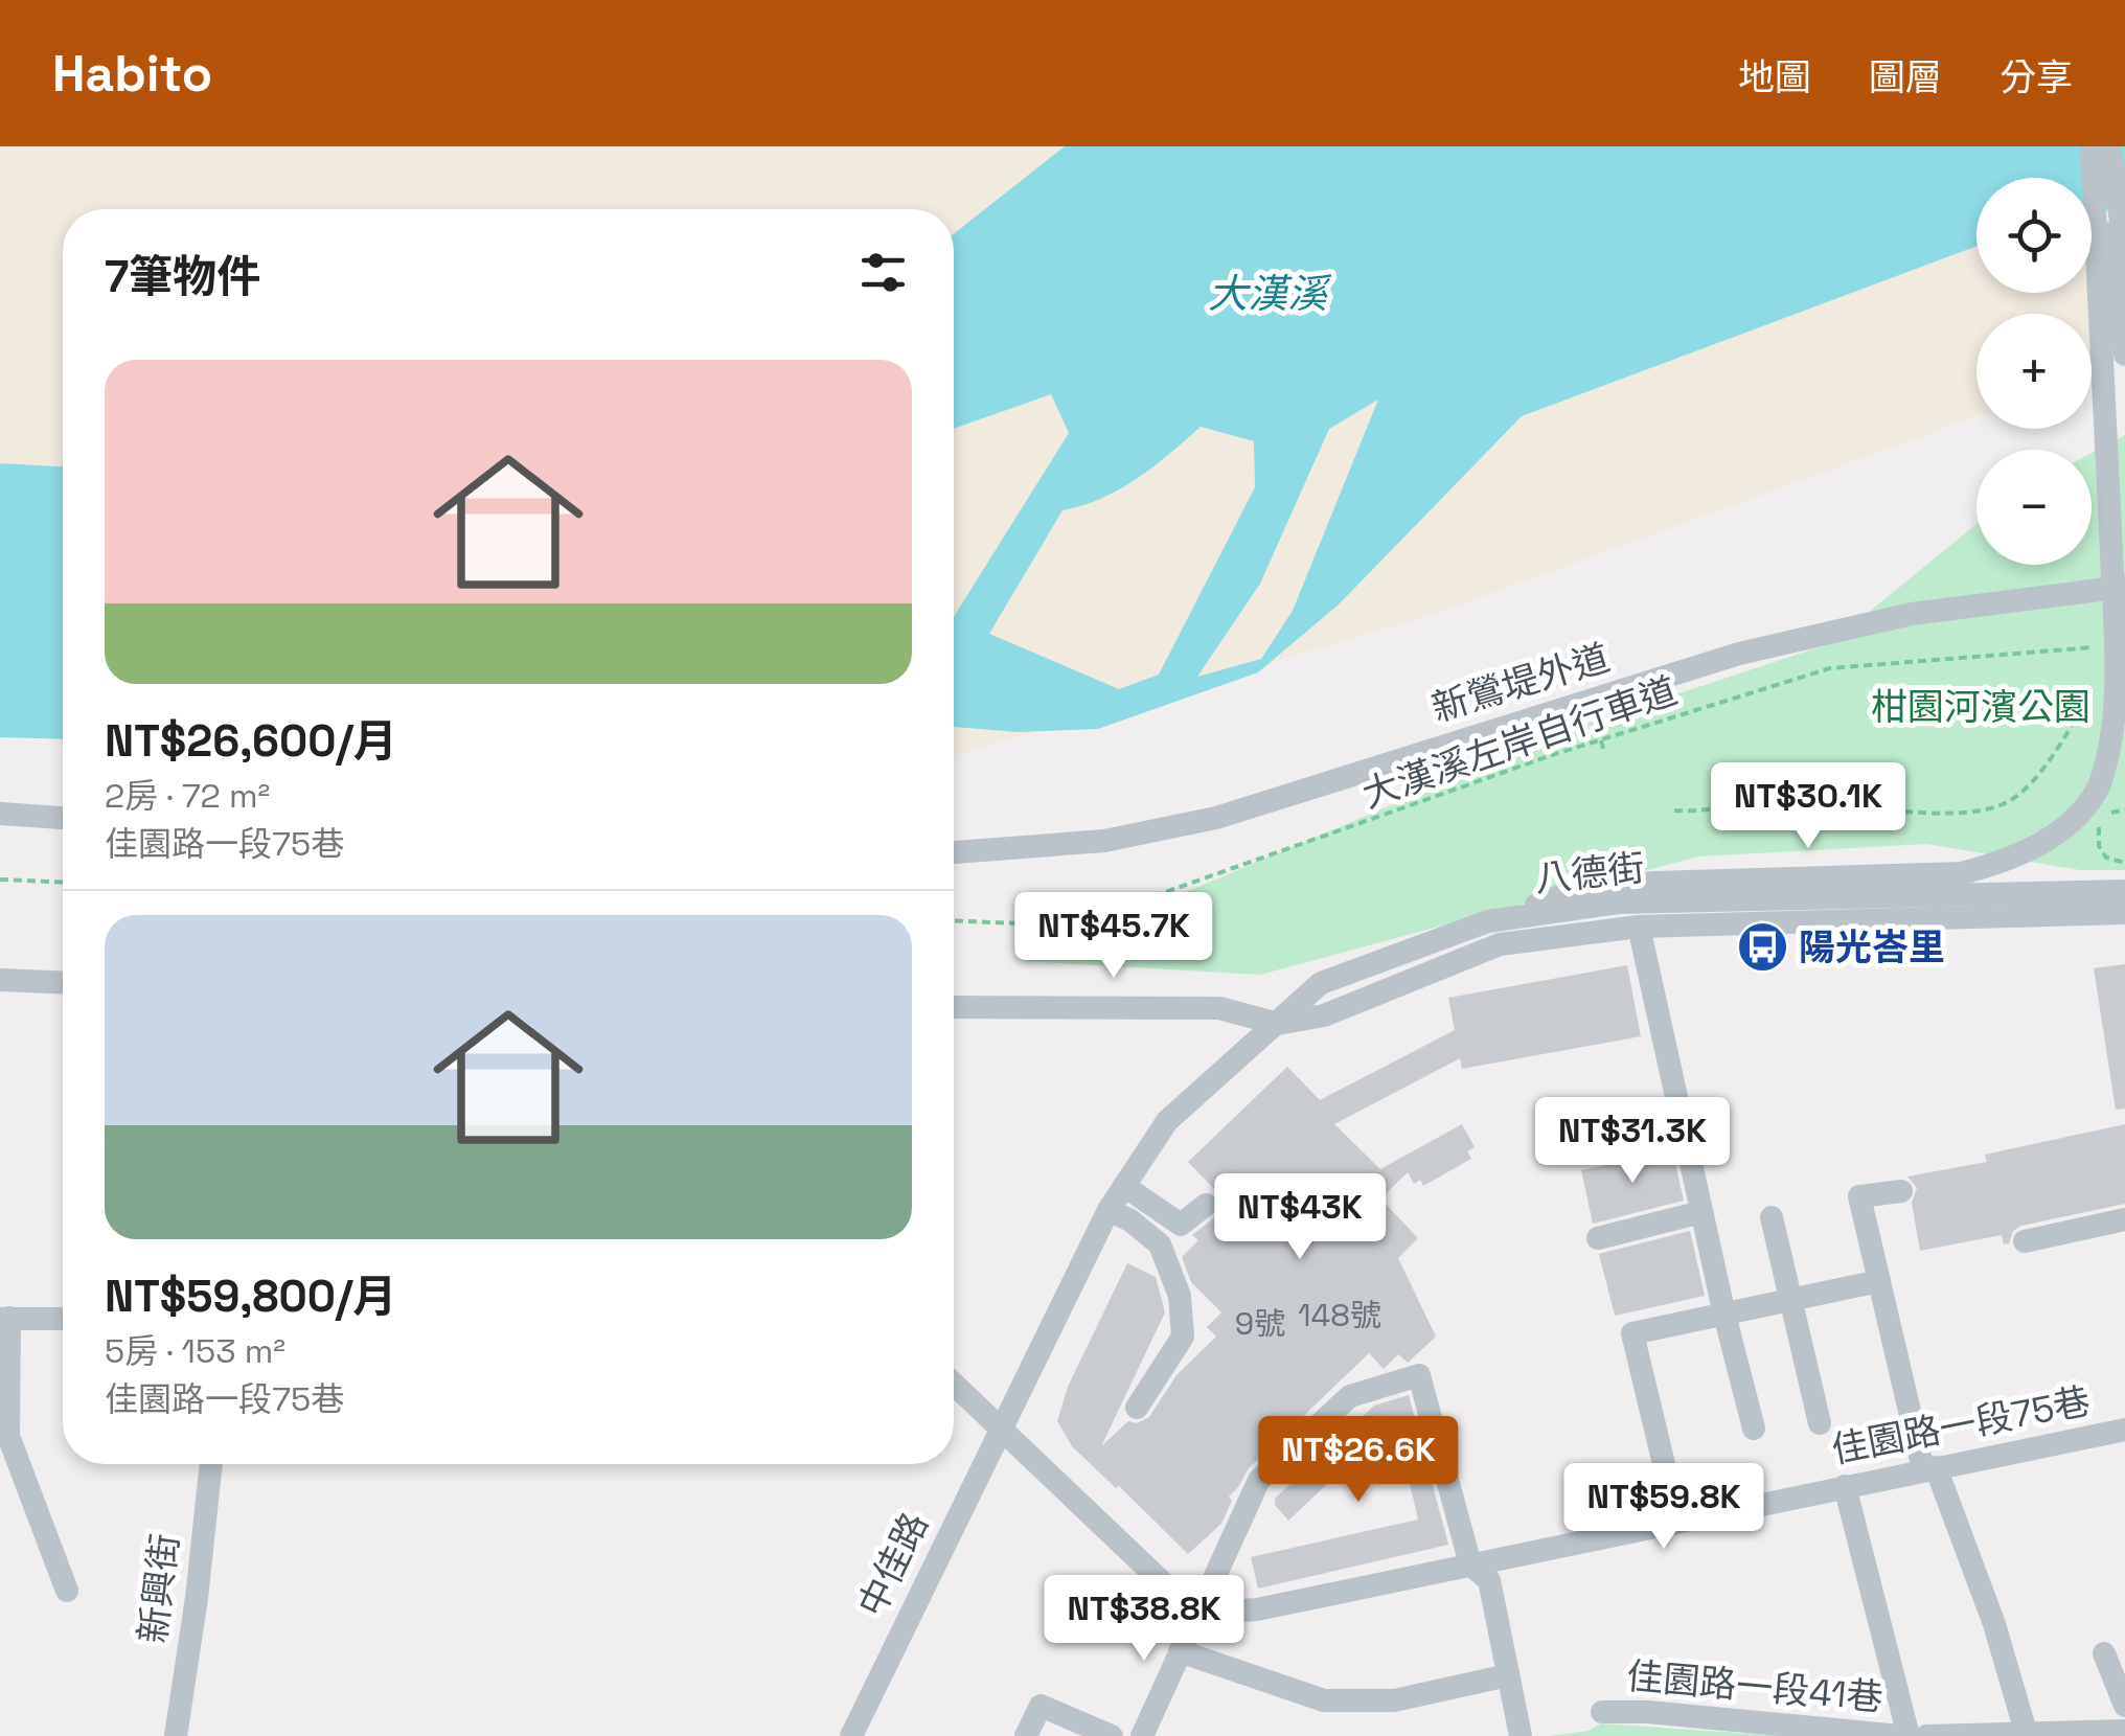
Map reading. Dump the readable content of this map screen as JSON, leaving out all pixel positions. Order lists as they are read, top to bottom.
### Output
{
  "streets": {
    "street": [
      "新鶯堤外道",
      "八德街",
      "佳園路一段75巷",
      "中佳路",
      "新興街",
      "佳園路一段41巷"
    ],
    "path": ["大漢溪左岸自行車道"]
  },
  "crossings": [
    ["八德街", "中佳路"]
  ],
  "water": ["大漢溪"],
  "parks": ["柑園河濱公園"],
  "places": {
    "bus stop": ["陽光峇里"]
  },
  "house_numbers": ["148號", "9號"],
  "page": {
    "header": "Habito",
    "nav": ["地圖", "圖層", "分享"],
    "map_buttons": ["+", "−"],
    "heading": "7筆物件",
    "list": [
      {
        "name": "NT$26,600/月",
        "note": "2房 · 72 m² · 佳園路一段75巷"
      },
      {
        "name": "NT$59,800/月",
        "note": "5房 · 153 m² · 佳園路一段75巷"
      }
    ],
    "price": [
      "NT$30.1K",
      "NT$45.7K",
      "NT$31.3K",
      "NT$43K",
      "NT$26.6K",
      "NT$59.8K",
      "NT$38.8K"
    ]
  }
}
